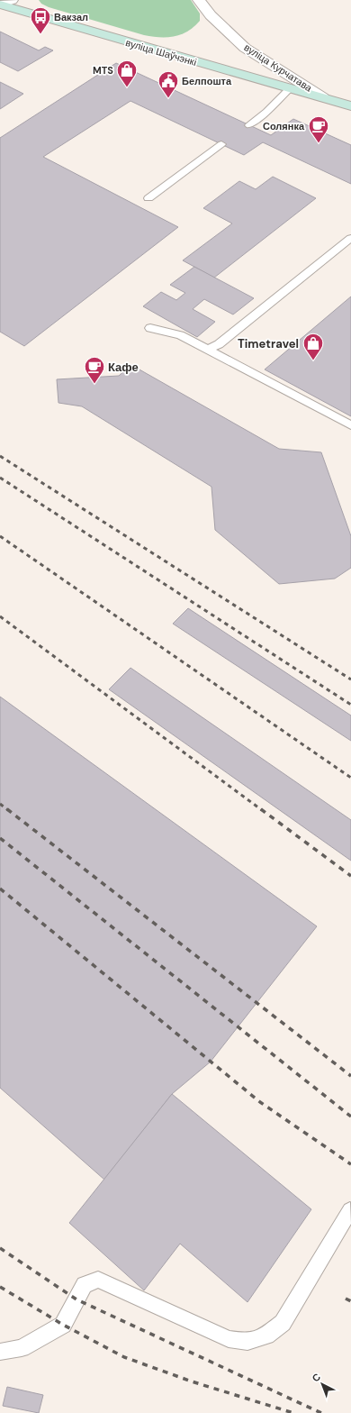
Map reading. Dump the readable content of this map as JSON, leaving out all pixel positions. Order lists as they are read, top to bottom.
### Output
{
  "streets": {
    "main road": ["вуліца Шаўчэнкі", "вуліца Курчатава"]
  },
  "crossings": [
    ["вуліца Шаўчэнкі", "вуліца Курчатава"]
  ],
  "places": {
    "bus stop": ["Вакзал"],
    "shop": ["MTS", "Timetravel"],
    "public building": ["Белпошта"],
    "cafe": ["Солянка", "Кафе"]
  },
  "north": "top left"
}
